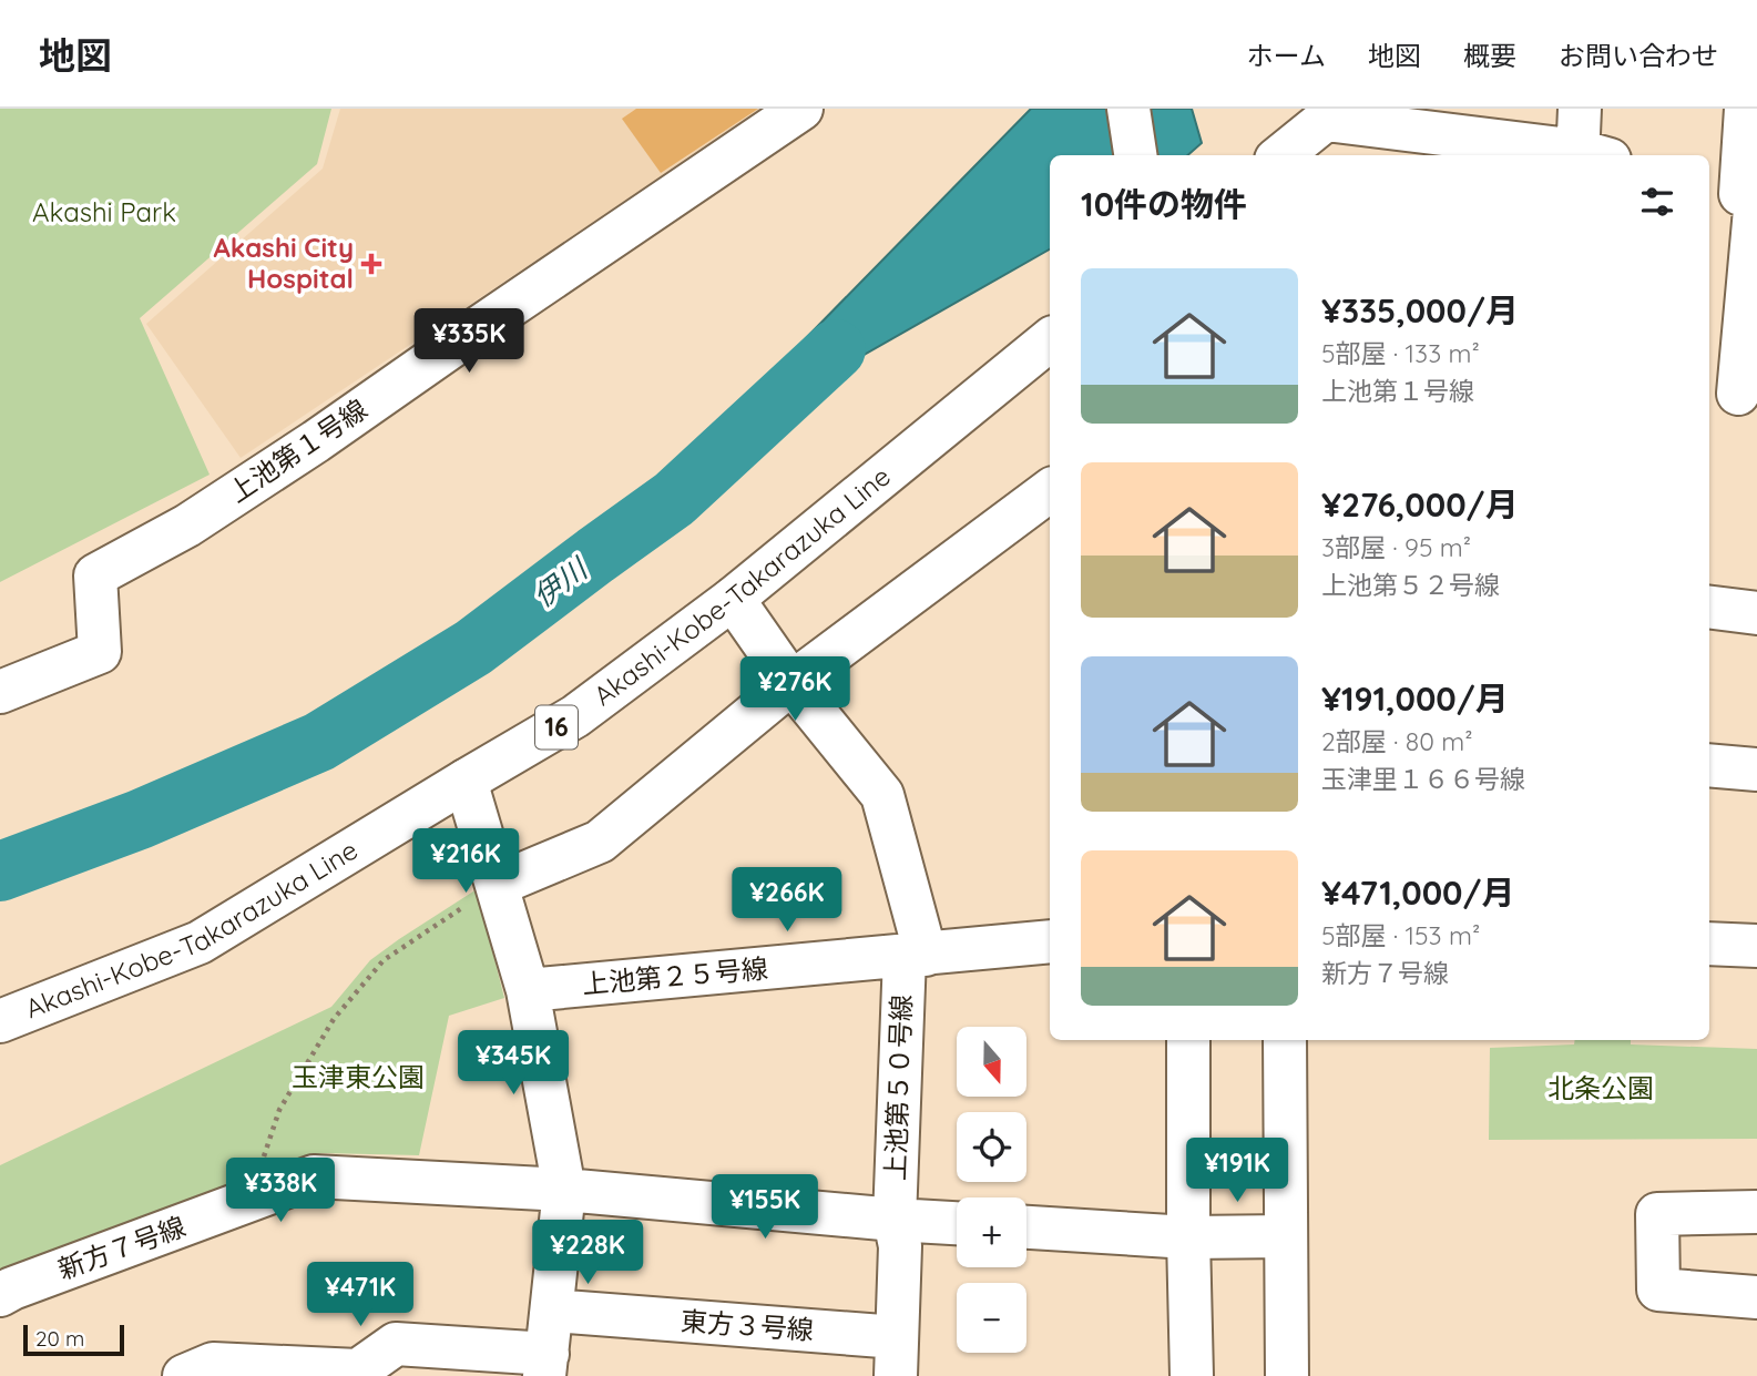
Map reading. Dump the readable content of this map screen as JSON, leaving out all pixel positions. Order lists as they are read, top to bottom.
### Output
{
  "streets": {
    "street": [
      "上池第１号線",
      "Akashi-Kobe-Takarazuka Line",
      "16",
      "上池第２５号線",
      "上池第５０号線",
      "新方７号線",
      "東方３号線"
    ]
  },
  "crossings": [
    ["Akashi-Kobe-Takarazuka Line", "上池第５０号線"],
    ["上池第２５号線", "上池第５０号線"],
    ["上池第５０号線", "新方７号線"],
    ["上池第５０号線", "東方３号線"]
  ],
  "water": ["伊川"],
  "parks": ["Akashi Park", "玉津東公園", "北条公園"],
  "places": {
    "health": ["Akashi City Hospital"]
  },
  "scale_bar": "20 m",
  "north": "bottom",
  "page": {
    "header": "地図",
    "nav": [
      "ホーム",
      "地図",
      "概要",
      "お問い合わせ"
    ],
    "heading": "10件の物件",
    "list": [
      {
        "name": "¥335,000/月",
        "note": "5部屋 · 133 m² · 上池第１号線"
      },
      {
        "name": "¥276,000/月",
        "note": "3部屋 · 95 m² · 上池第５２号線"
      },
      {
        "name": "¥191,000/月",
        "note": "2部屋 · 80 m² · 玉津里１６６号線"
      },
      {
        "name": "¥471,000/月",
        "note": "5部屋 · 153 m² · 新方７号線"
      }
    ],
    "price": [
      "¥335K",
      "¥276K",
      "¥216K",
      "¥266K",
      "¥345K",
      "¥191K",
      "¥338K",
      "¥155K",
      "¥228K",
      "¥471K"
    ],
    "map_buttons": ["+", "−"],
    "scale": "20 m"
  }
}
